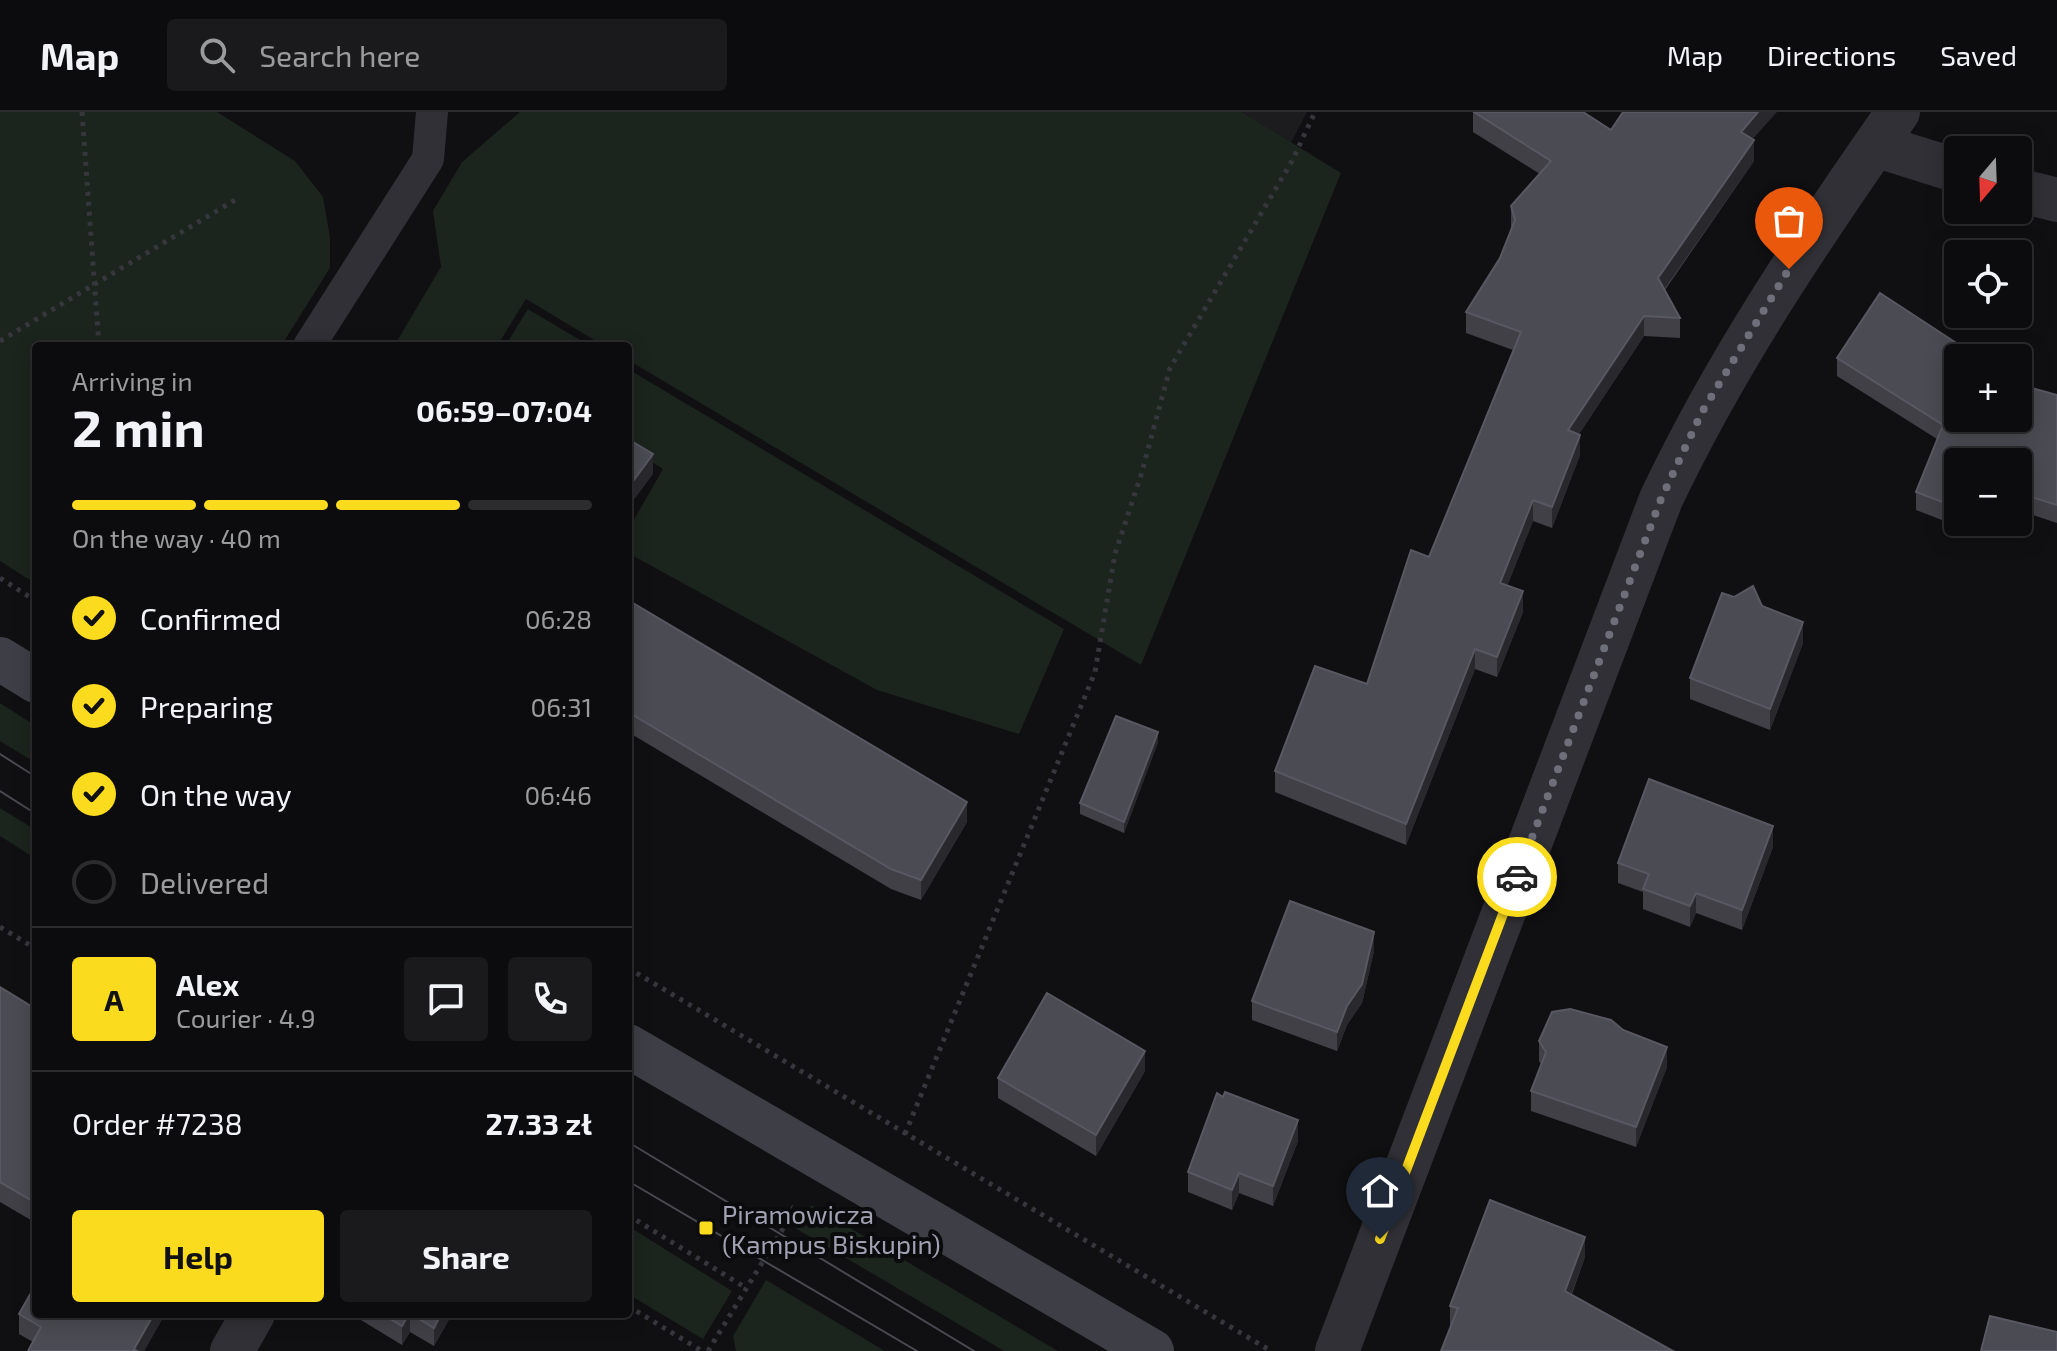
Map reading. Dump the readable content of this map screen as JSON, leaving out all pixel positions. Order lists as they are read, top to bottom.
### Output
{
  "places": {
    "transit": ["Piramowicza (Kampus Biskupin)"]
  },
  "north": "bottom",
  "page": {
    "header": "Map",
    "search": "Search here",
    "nav": ["Map", "Directions", "Saved"],
    "map_buttons": ["+", "−"],
    "heading": ["2 min", "Arriving in", "06:59–07:04"],
    "panel": [
      "Alex",
      "Courier · 4.9",
      "Order #7238",
      "27.33 zł"
    ],
    "bar": "On the way · 40 m",
    "list": [
      ["Confirmed", "06:28"],
      ["Preparing", "06:31"],
      ["On the way", "06:46"],
      "Delivered"
    ],
    "round": "A",
    "buttons": ["Help", "Share"]
  }
}
